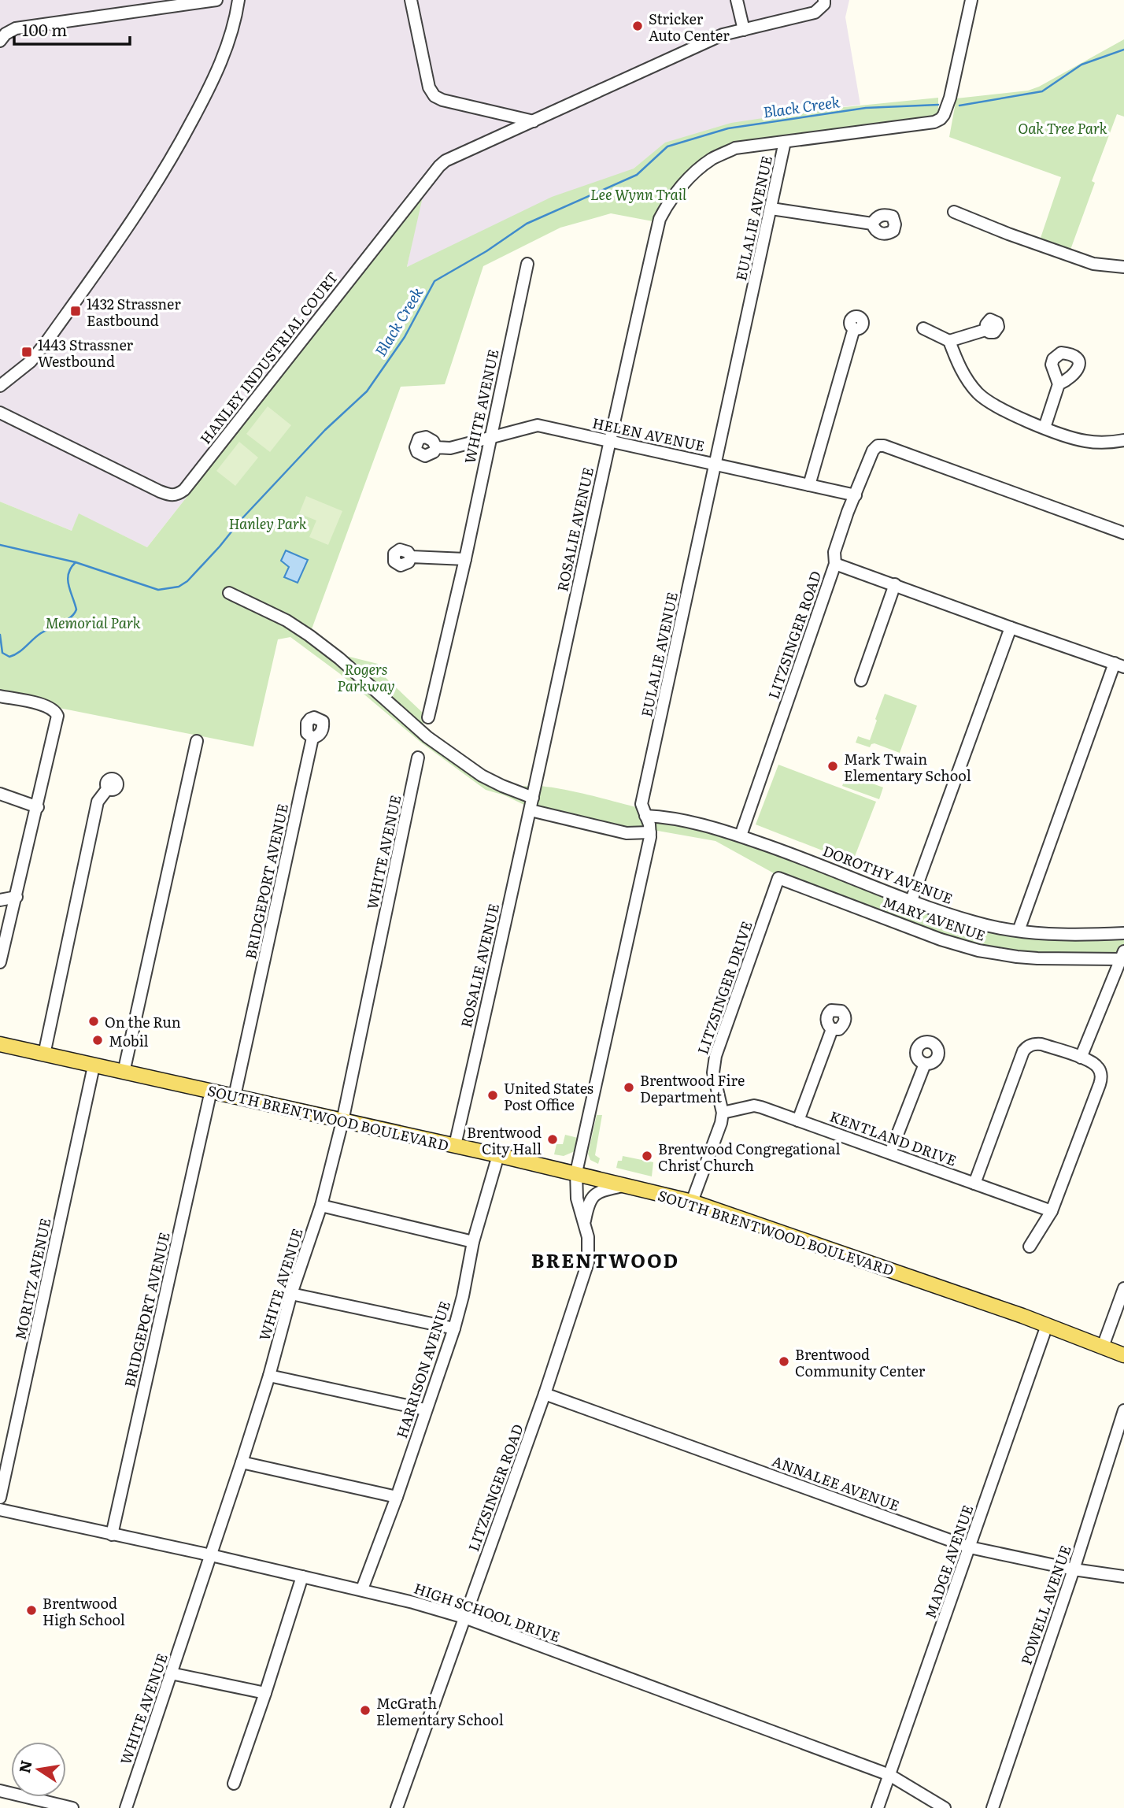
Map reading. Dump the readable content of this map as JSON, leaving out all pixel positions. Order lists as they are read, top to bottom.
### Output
{
  "streets": {
    "main road": ["SOUTH BRENTWOOD BOULEVARD"],
    "street": [
      "EULALIE AVENUE",
      "HANLEY INDUSTRIAL COURT",
      "WHITE AVENUE",
      "HELEN AVENUE",
      "ROSALIE AVENUE",
      "LITZSINGER ROAD",
      "DOROTHY AVENUE",
      "BRIDGEPORT AVENUE",
      "MARY AVENUE",
      "LITZSINGER DRIVE",
      "KENTLAND DRIVE",
      "MORITZ AVENUE",
      "HARRISON AVENUE",
      "ANNALEE AVENUE",
      "MADGE AVENUE",
      "POWELL AVENUE",
      "HIGH SCHOOL DRIVE"
    ]
  },
  "crossings": [
    ["EULALIE AVENUE", "HELEN AVENUE"],
    ["EULALIE AVENUE", "ROSALIE AVENUE"],
    ["EULALIE AVENUE", "LITZSINGER ROAD"],
    ["EULALIE AVENUE", "DOROTHY AVENUE"],
    ["EULALIE AVENUE", "SOUTH BRENTWOOD BOULEVARD"],
    ["WHITE AVENUE", "HELEN AVENUE"],
    ["WHITE AVENUE", "SOUTH BRENTWOOD BOULEVARD"],
    ["WHITE AVENUE", "HIGH SCHOOL DRIVE"],
    ["HELEN AVENUE", "ROSALIE AVENUE"],
    ["HELEN AVENUE", "LITZSINGER ROAD"],
    ["ROSALIE AVENUE", "SOUTH BRENTWOOD BOULEVARD"],
    ["LITZSINGER ROAD", "DOROTHY AVENUE"],
    ["LITZSINGER ROAD", "SOUTH BRENTWOOD BOULEVARD"],
    ["LITZSINGER ROAD", "ANNALEE AVENUE"],
    ["LITZSINGER ROAD", "HIGH SCHOOL DRIVE"],
    ["BRIDGEPORT AVENUE", "SOUTH BRENTWOOD BOULEVARD"],
    ["BRIDGEPORT AVENUE", "HIGH SCHOOL DRIVE"],
    ["MARY AVENUE", "LITZSINGER DRIVE"],
    ["LITZSINGER DRIVE", "KENTLAND DRIVE"],
    ["SOUTH BRENTWOOD BOULEVARD", "MORITZ AVENUE"],
    ["SOUTH BRENTWOOD BOULEVARD", "HARRISON AVENUE"],
    ["SOUTH BRENTWOOD BOULEVARD", "MADGE AVENUE"],
    ["HARRISON AVENUE", "HIGH SCHOOL DRIVE"],
    ["ANNALEE AVENUE", "MADGE AVENUE"],
    ["ANNALEE AVENUE", "POWELL AVENUE"],
    ["MADGE AVENUE", "HIGH SCHOOL DRIVE"]
  ],
  "districts": ["BRENTWOOD"],
  "water": ["Black Creek"],
  "parks": [
    "Oak Tree Park",
    "Lee Wynn Trail",
    "Hanley Park",
    "Memorial Park",
    "Rogers Parkway"
  ],
  "places": {
    "other": [
      "Stricker Auto Center",
      "Mark Twain Elementary School",
      "On the Run",
      "Mobil",
      "Brentwood Fire Department",
      "United States Post Office",
      "Brentwood City Hall",
      "Brentwood Congregational Christ Church",
      "Brentwood Community Center",
      "Brentwood High School",
      "McGrath Elementary School"
    ],
    "transit": ["1432 Strassner Eastbound", "1443 Strassner Westbound"]
  },
  "scale_bar": "100 m",
  "north": "left"
}
